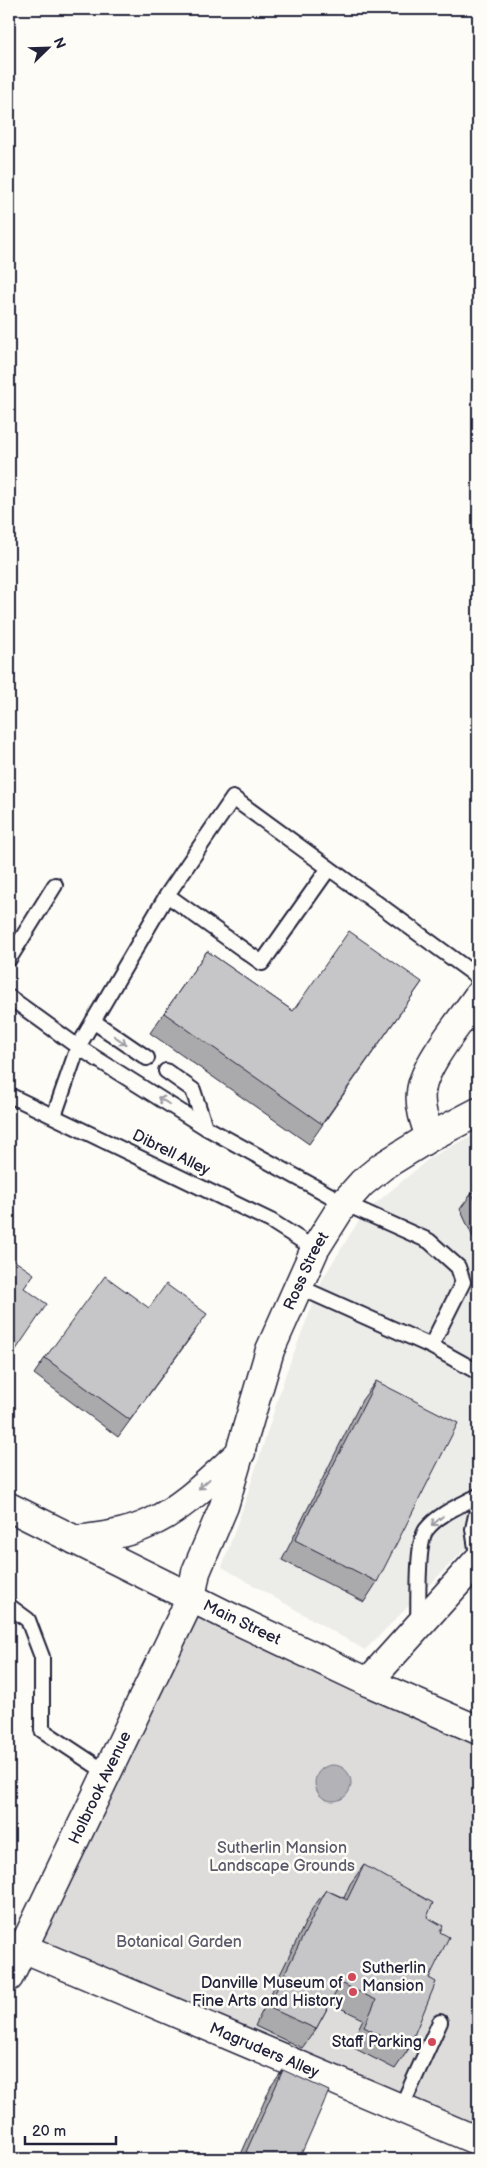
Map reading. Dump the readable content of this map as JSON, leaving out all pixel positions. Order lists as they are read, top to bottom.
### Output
{
  "streets": {
    "street": [
      "Ross Street",
      "Main Street",
      "Holbrook Avenue",
      "Magruders Alley"
    ],
    "lane": ["Dibrell Alley"]
  },
  "crossings": [
    ["Dibrell Alley", "Ross Street"],
    ["Ross Street", "Main Street"],
    ["Ross Street", "Holbrook Avenue"],
    ["Main Street", "Holbrook Avenue"],
    ["Holbrook Avenue", "Magruders Alley"]
  ],
  "parks": ["Sutherlin Mansion Landscape Grounds", "Botanical Garden"],
  "places": ["Sutherlin Mansion", "Danville Museum of Fine Arts and History", "Staff Parking"],
  "scale_bar": "20 m",
  "north": "top right"
}
